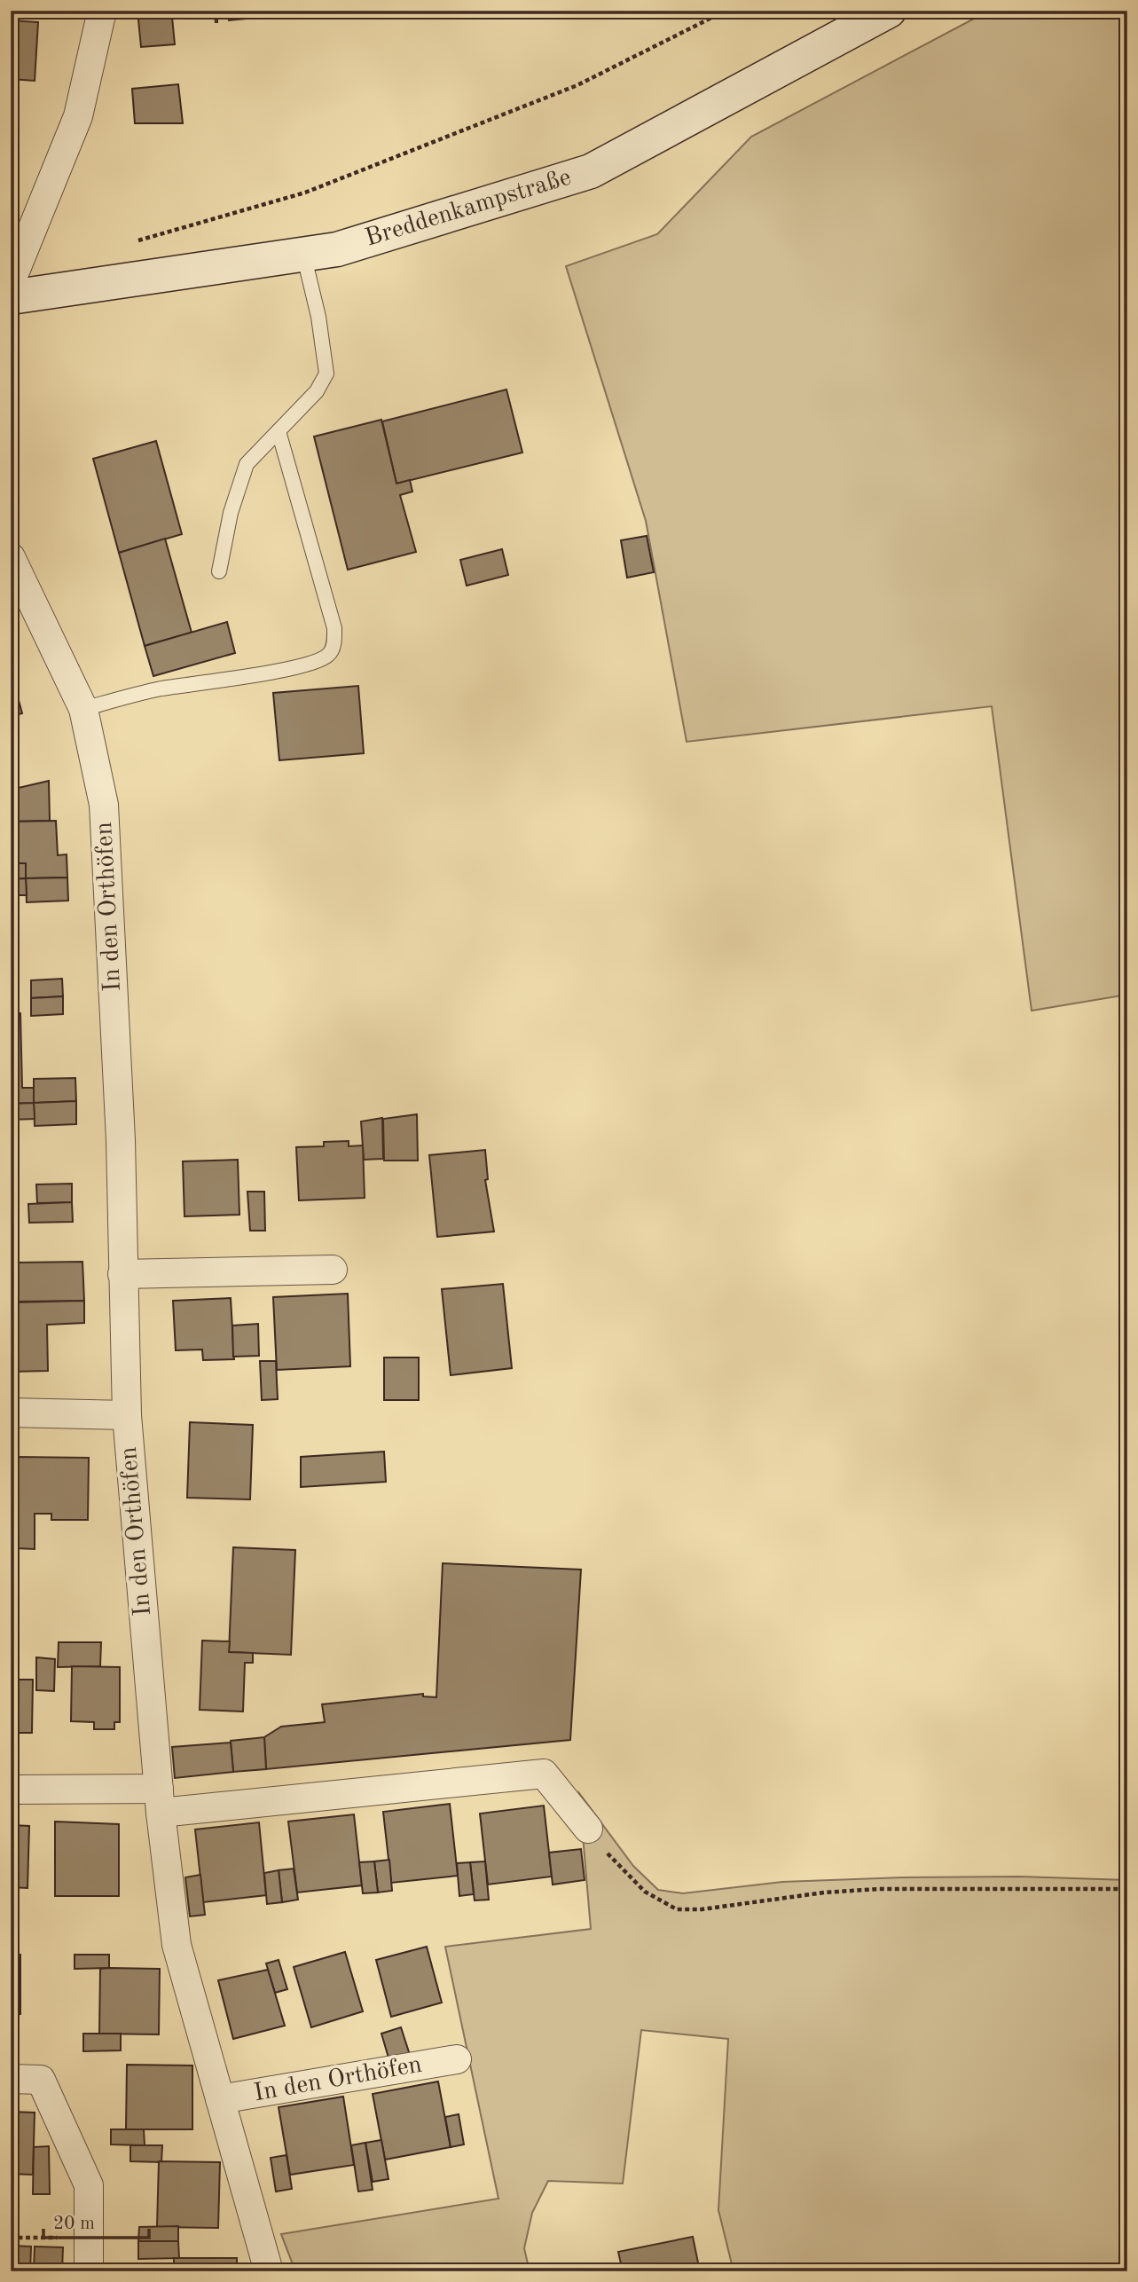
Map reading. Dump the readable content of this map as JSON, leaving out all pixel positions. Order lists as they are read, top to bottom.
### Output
{
  "streets": {
    "street": ["Breddenkampstraße", "In den Orthöfen"]
  },
  "scale_bar": "20 m"
}
